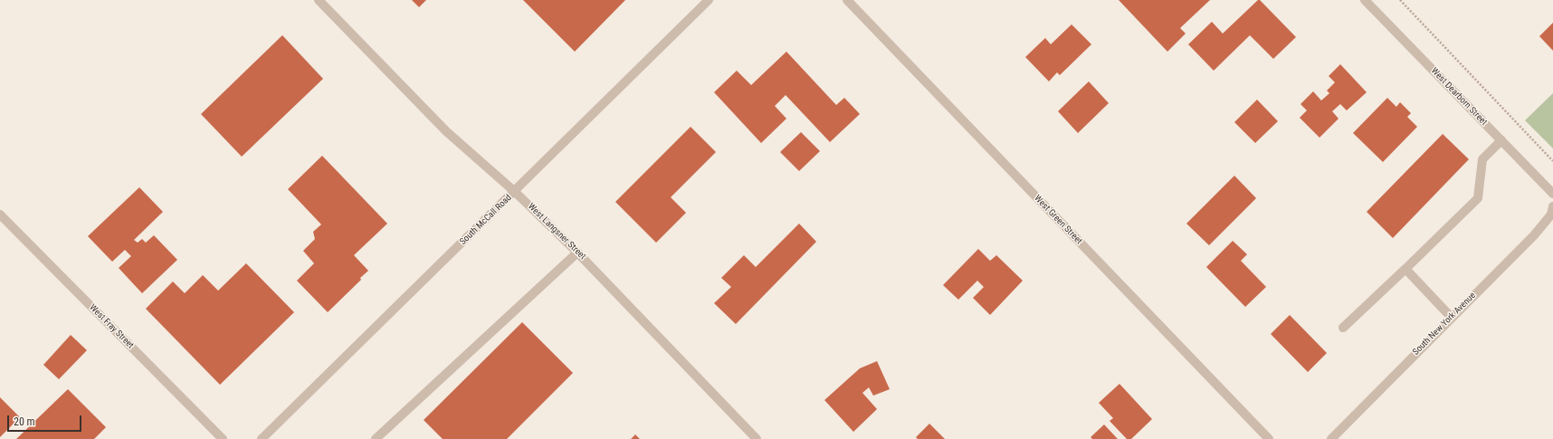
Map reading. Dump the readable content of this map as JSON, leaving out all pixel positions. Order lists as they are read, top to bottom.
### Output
{
  "streets": {
    "street": [
      "West Dearborn Street",
      "South McCall Road",
      "West Green Street",
      "West Langsner Street",
      "South New York Avenue",
      "West Fray Street"
    ]
  },
  "crossings": [
    ["South McCall Road", "West Langsner Street"]
  ],
  "scale_bar": "20 m"
}
